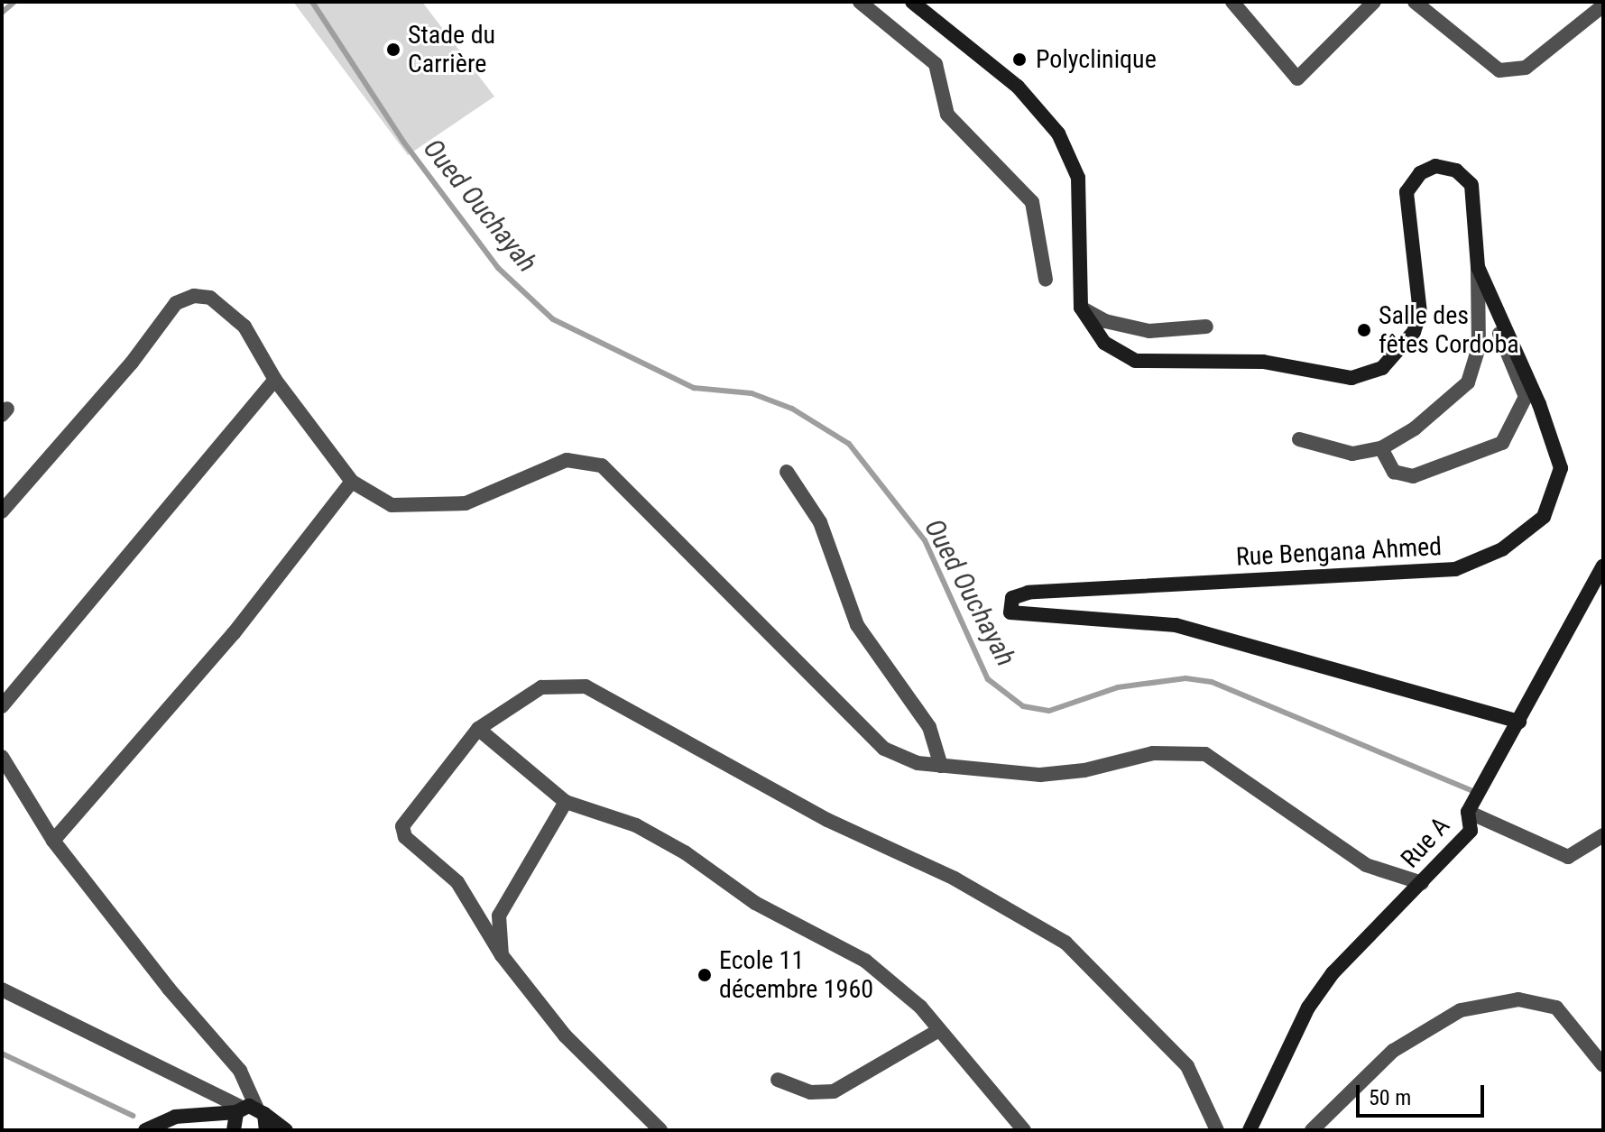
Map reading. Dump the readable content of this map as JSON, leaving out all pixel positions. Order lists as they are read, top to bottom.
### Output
{
  "streets": {
    "street": ["Rue Bengana Ahmed", "Rue A"]
  },
  "crossings": [
    ["Rue Bengana Ahmed", "Rue A"]
  ],
  "water": ["Oued Ouchayah"],
  "places": [
    "Stade du Carrière",
    "Polyclinique",
    "Salle des fêtes Cordoba",
    "Ecole 11 décembre 1960"
  ],
  "scale_bar": "50 m"
}
